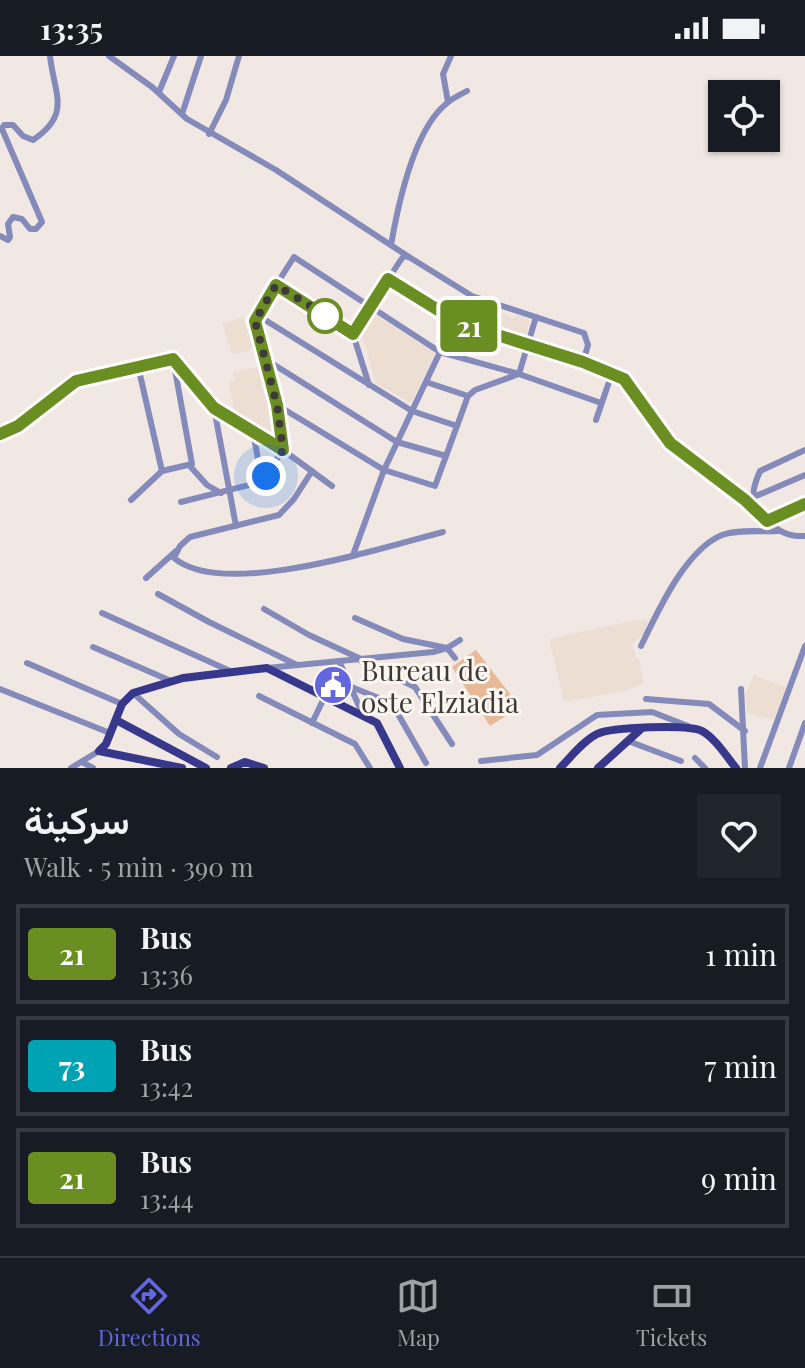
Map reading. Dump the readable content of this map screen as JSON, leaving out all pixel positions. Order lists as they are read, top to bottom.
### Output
{
  "places": {
    "public building": ["Bureau de oste Elziadia"]
  },
  "lines": ["bus line 21"],
  "page": {
    "status": "13:35",
    "on_map": "21",
    "heading": ["سركينة", "Walk · 5 min · 390 m"],
    "list": [
      {
        "mark": "21",
        "name": "Bus",
        "note": "13:36",
        "value": "1 min"
      },
      {
        "mark": "73",
        "name": "Bus",
        "note": "13:42",
        "value": "7 min"
      },
      {
        "mark": "21",
        "name": "Bus",
        "note": "13:44",
        "value": "9 min"
      }
    ],
    "tabs": ["Directions", "Map", "Tickets"]
  }
}
